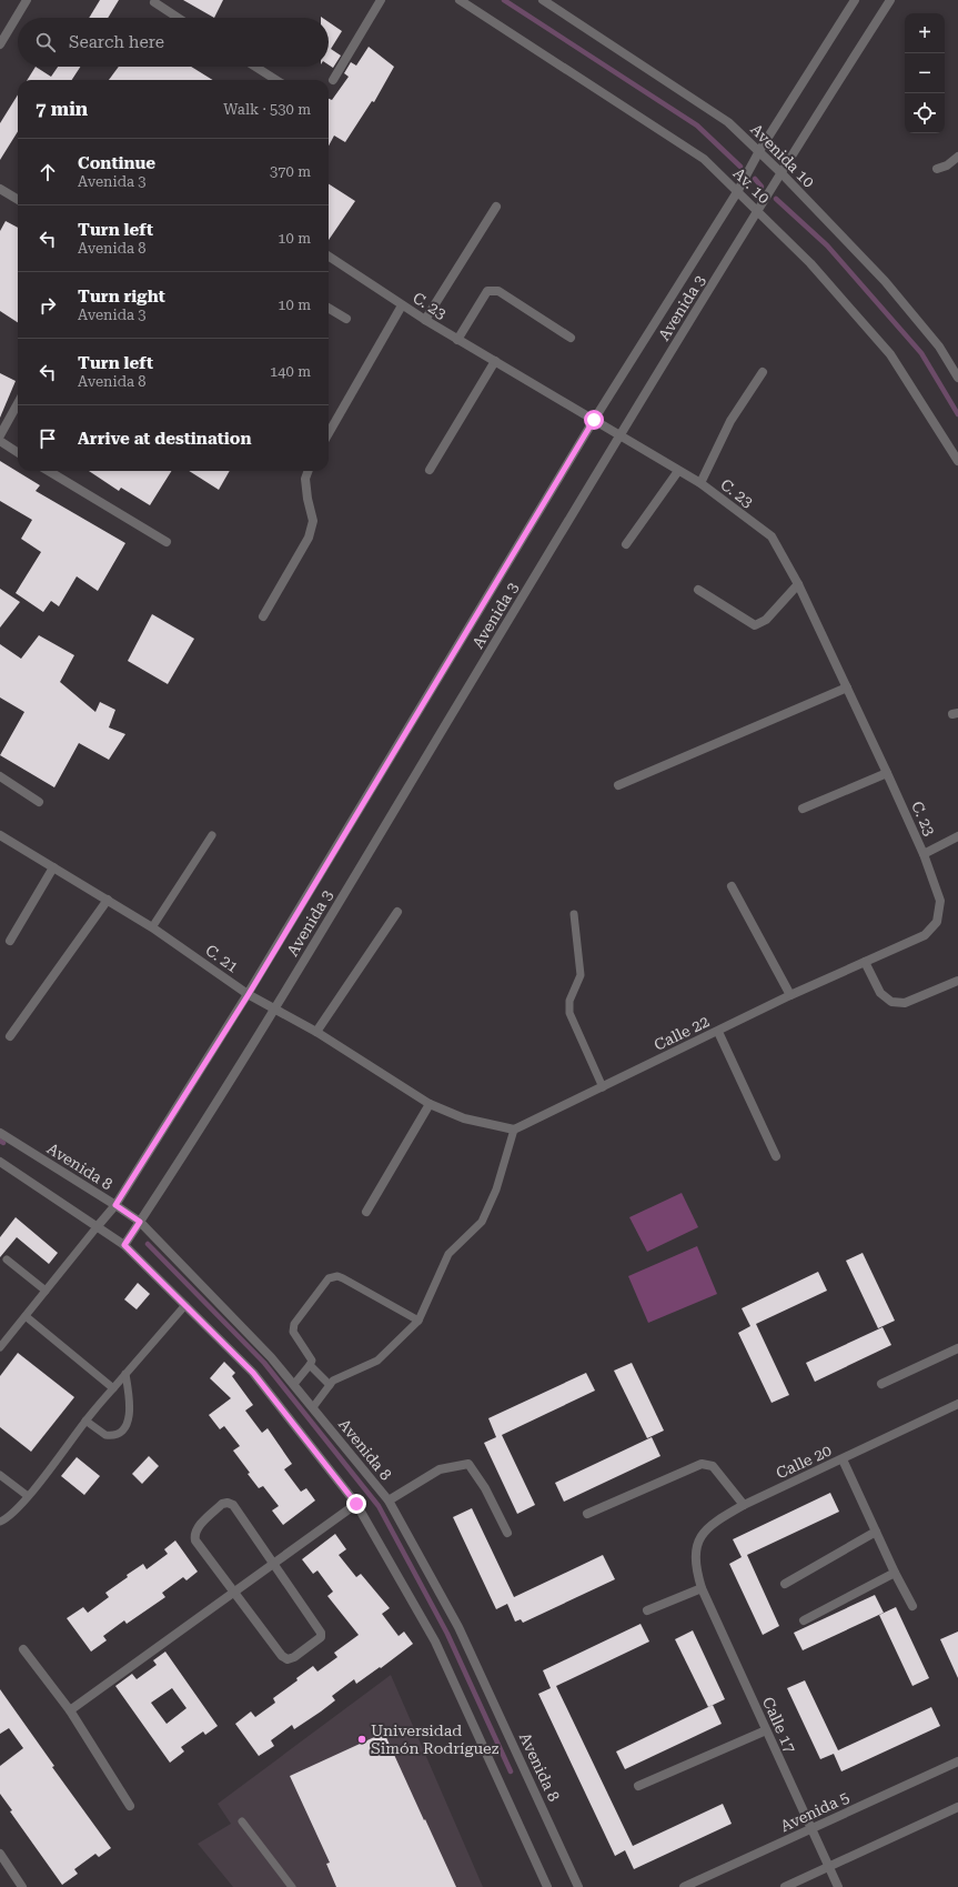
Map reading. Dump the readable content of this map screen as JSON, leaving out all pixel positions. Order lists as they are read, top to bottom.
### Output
{
  "streets": {
    "street": [
      "Avenida 10",
      "Av. 10",
      "C. 23",
      "Avenida 3",
      "C. 21",
      "Calle 22",
      "Avenida 8",
      "Calle 20",
      "Calle 17",
      "Avenida 5"
    ]
  },
  "crossings": [
    ["Avenida 10", "Avenida 3"],
    ["Av. 10", "Avenida 3"],
    ["C. 23", "Avenida 3"],
    ["C. 23", "Calle 22"],
    ["Avenida 3", "C. 21"],
    ["Avenida 3", "Avenida 8"],
    ["Calle 20", "Calle 17"],
    ["Calle 17", "Avenida 5"]
  ],
  "places": ["Universidad Simón Rodríguez"],
  "page": {
    "map_buttons": ["+", "−"],
    "search": "Search here",
    "heading": ["7 min", "Walk · 530 m"],
    "list": [
      ["Continue", "Avenida 3", "370 m"],
      ["Turn left", "Avenida 8", "10 m"],
      ["Turn right", "Avenida 3", "10 m"],
      ["Turn left", "Avenida 8", "140 m"],
      "Arrive at destination"
    ]
  }
}
